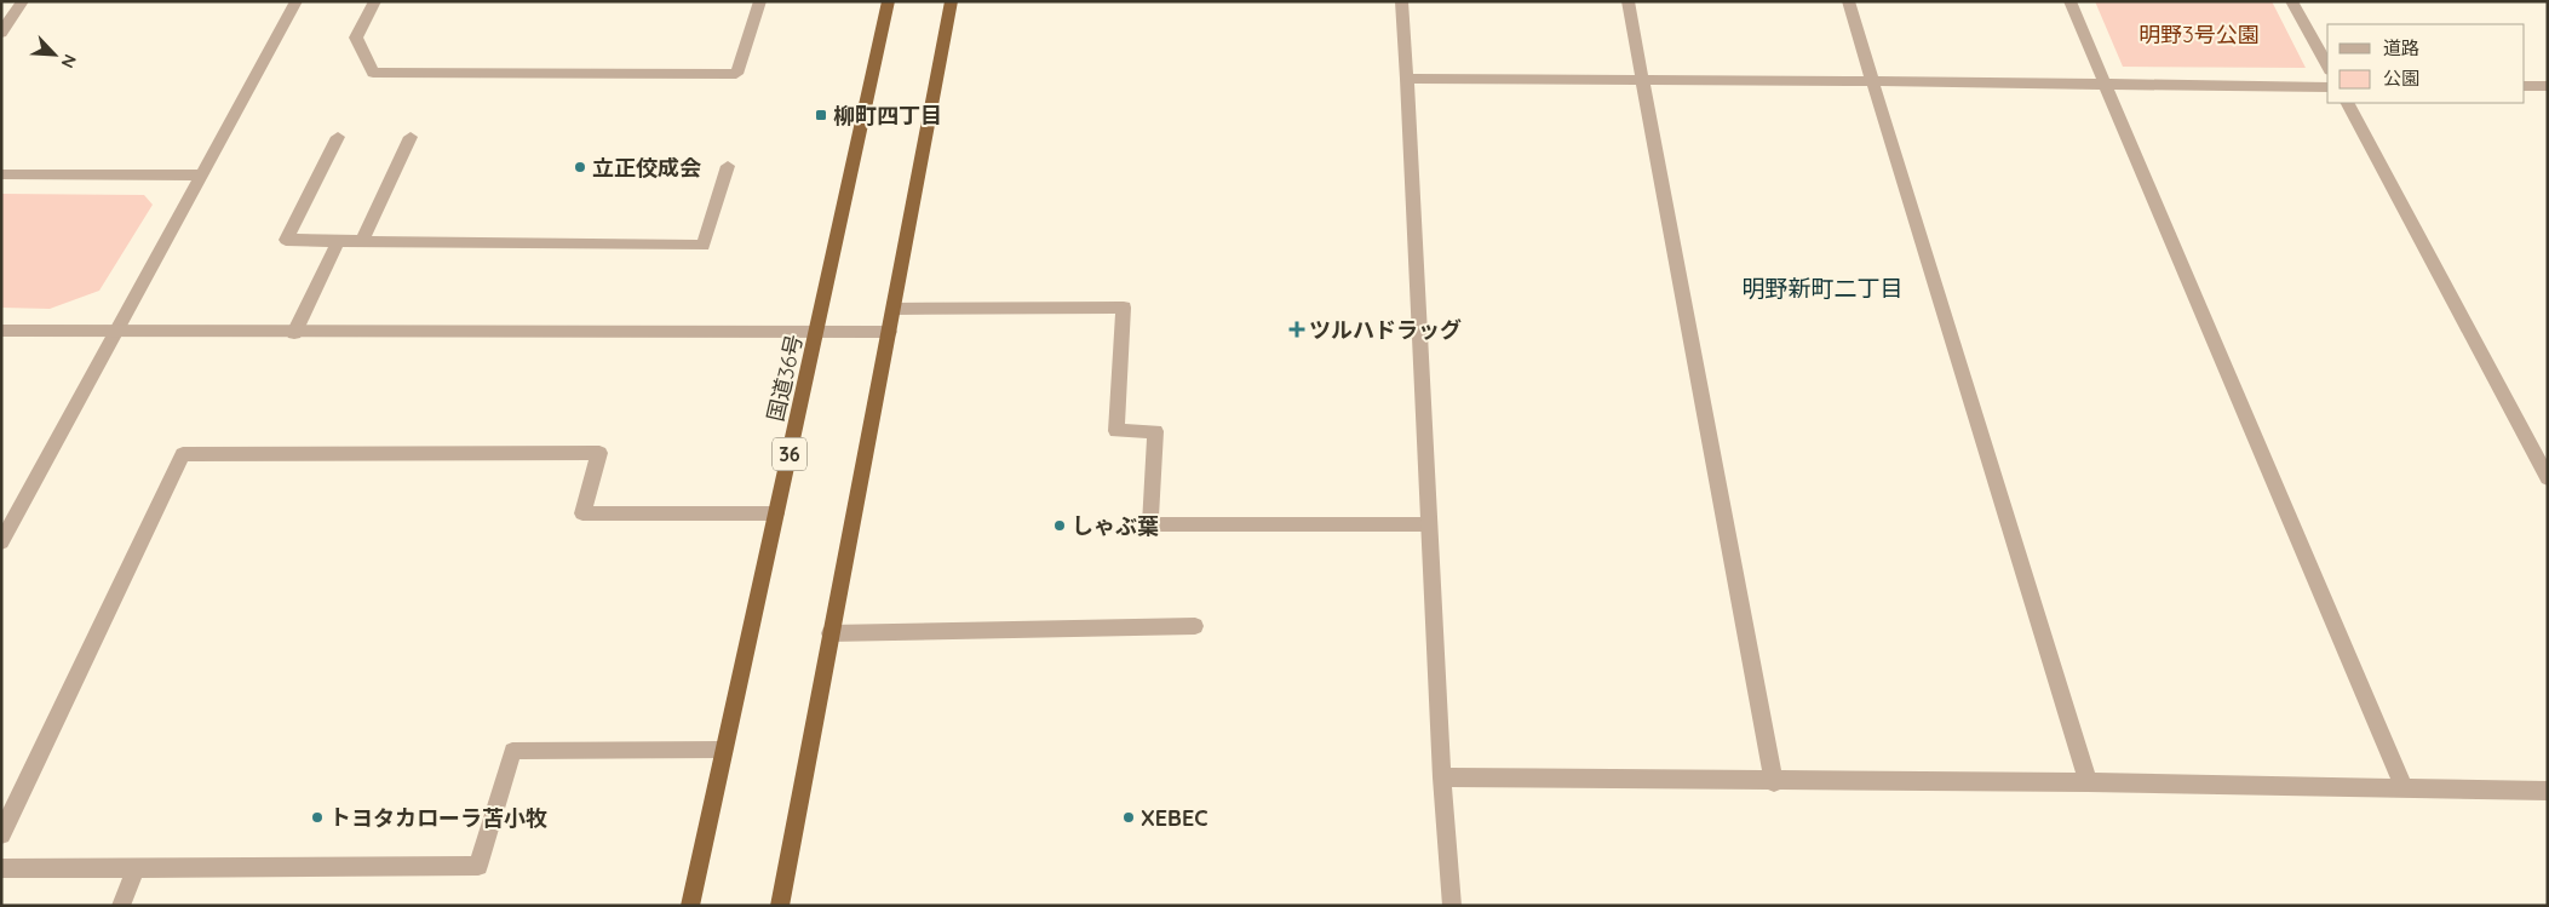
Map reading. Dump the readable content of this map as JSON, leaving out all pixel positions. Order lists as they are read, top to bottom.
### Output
{
  "streets": {
    "highway": ["国道36号", "36"]
  },
  "districts": ["明野新町二丁目"],
  "parks": ["明野3号公園"],
  "places": {
    "transit": ["柳町四丁目"],
    "other": [
      "立正佼成会",
      "しゃぶ葉",
      "トヨタカローラ苫小牧",
      "XEBEC"
    ],
    "health": ["ツルハドラッグ"]
  },
  "legend": ["道路", "公園"],
  "north": "bottom right"
}
